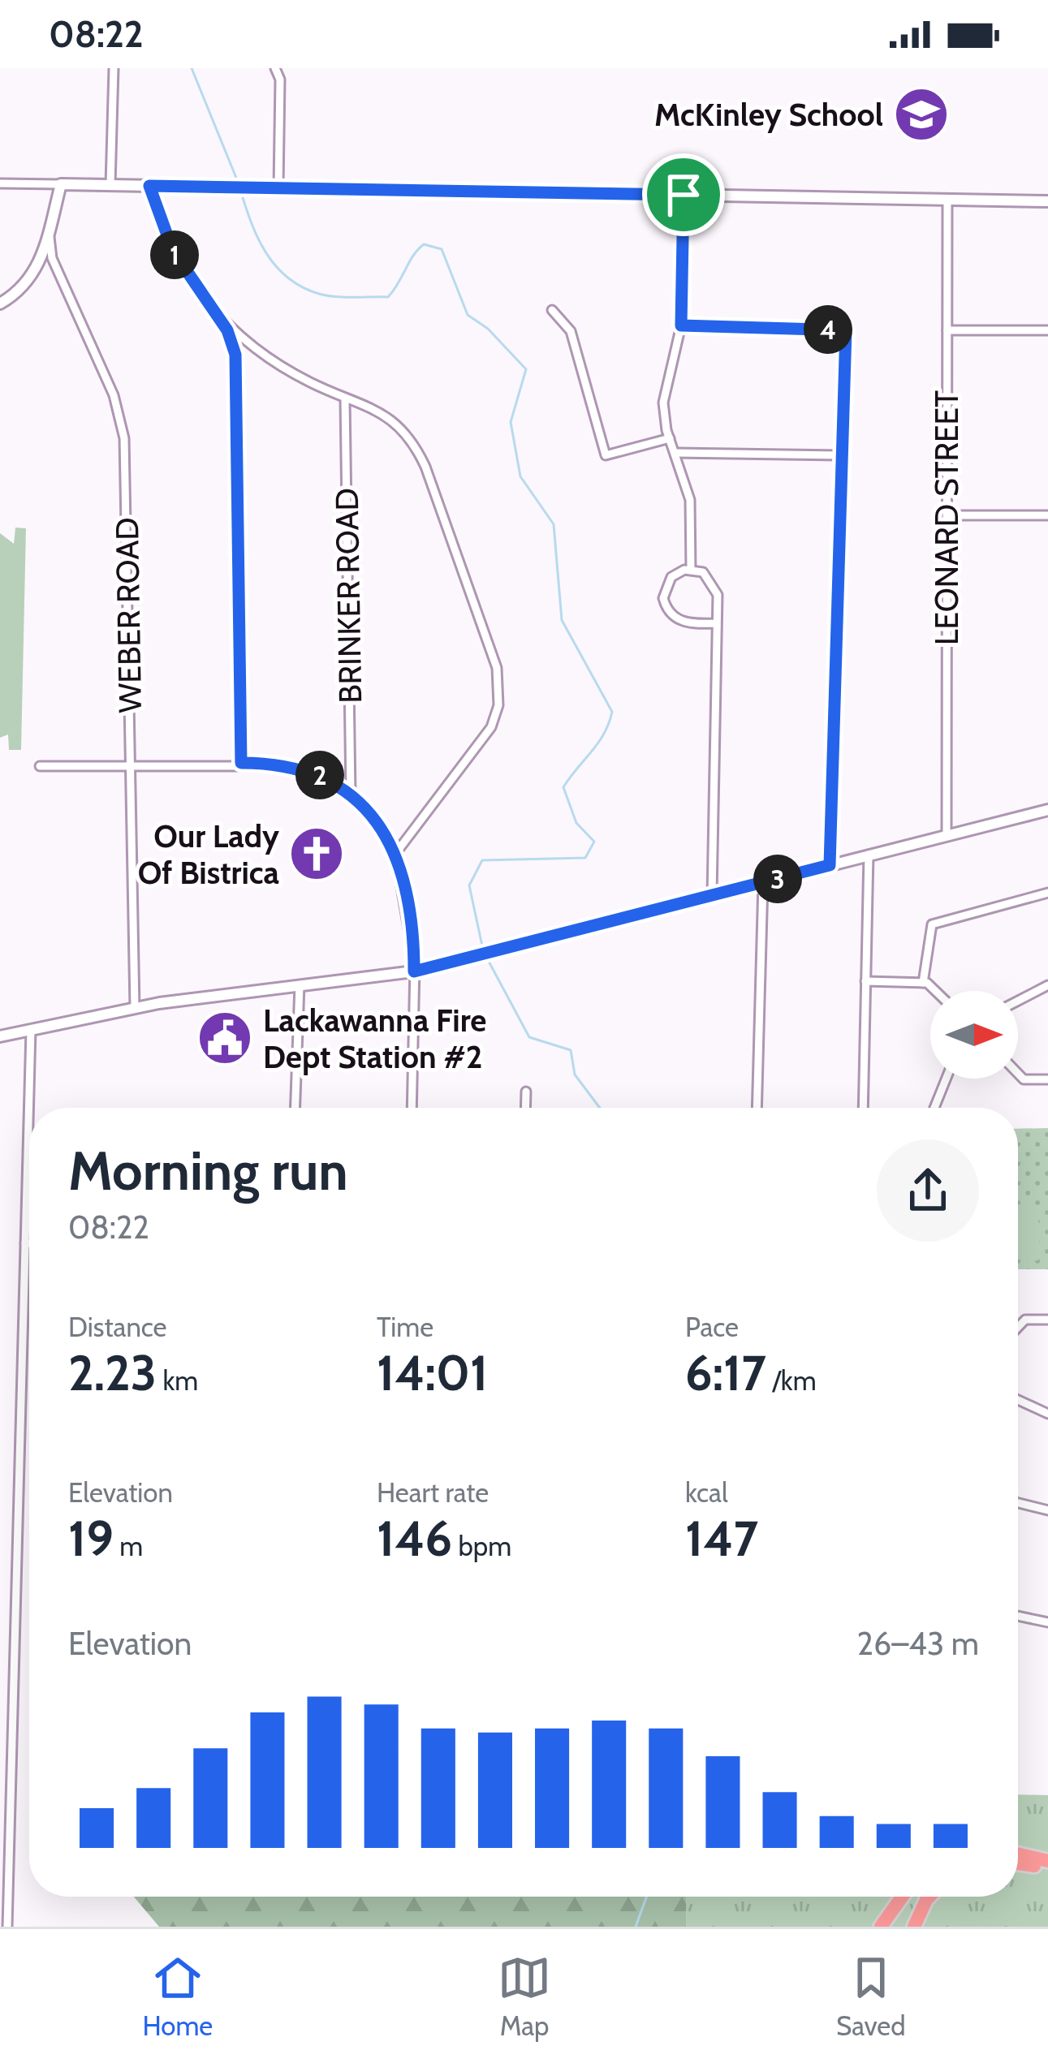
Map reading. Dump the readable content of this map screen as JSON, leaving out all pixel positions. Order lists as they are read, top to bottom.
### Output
{
  "streets": {
    "street": ["LEONARD STREET", "BRINKER ROAD", "WEBER ROAD"]
  },
  "places": {
    "school or university": ["McKinley School"],
    "church": ["Our Lady Of Bistrica"],
    "public building": ["Lackawanna Fire Dept Station #2"]
  },
  "north": "right",
  "page": {
    "status": "08:22",
    "pins": [
      "1",
      "4",
      "2",
      "3"
    ],
    "heading": ["Morning run", "08:22"],
    "stats": [
      ["Distance", "2.23 km"],
      ["Time", "14:01"],
      ["Pace", "6:17 /km"],
      ["Elevation", "19 m"],
      ["Heart rate", "146 bpm"],
      ["kcal", "147"]
    ],
    "chart": ["Elevation", "26–43 m"],
    "tabs": ["Home", "Map", "Saved"]
  }
}
